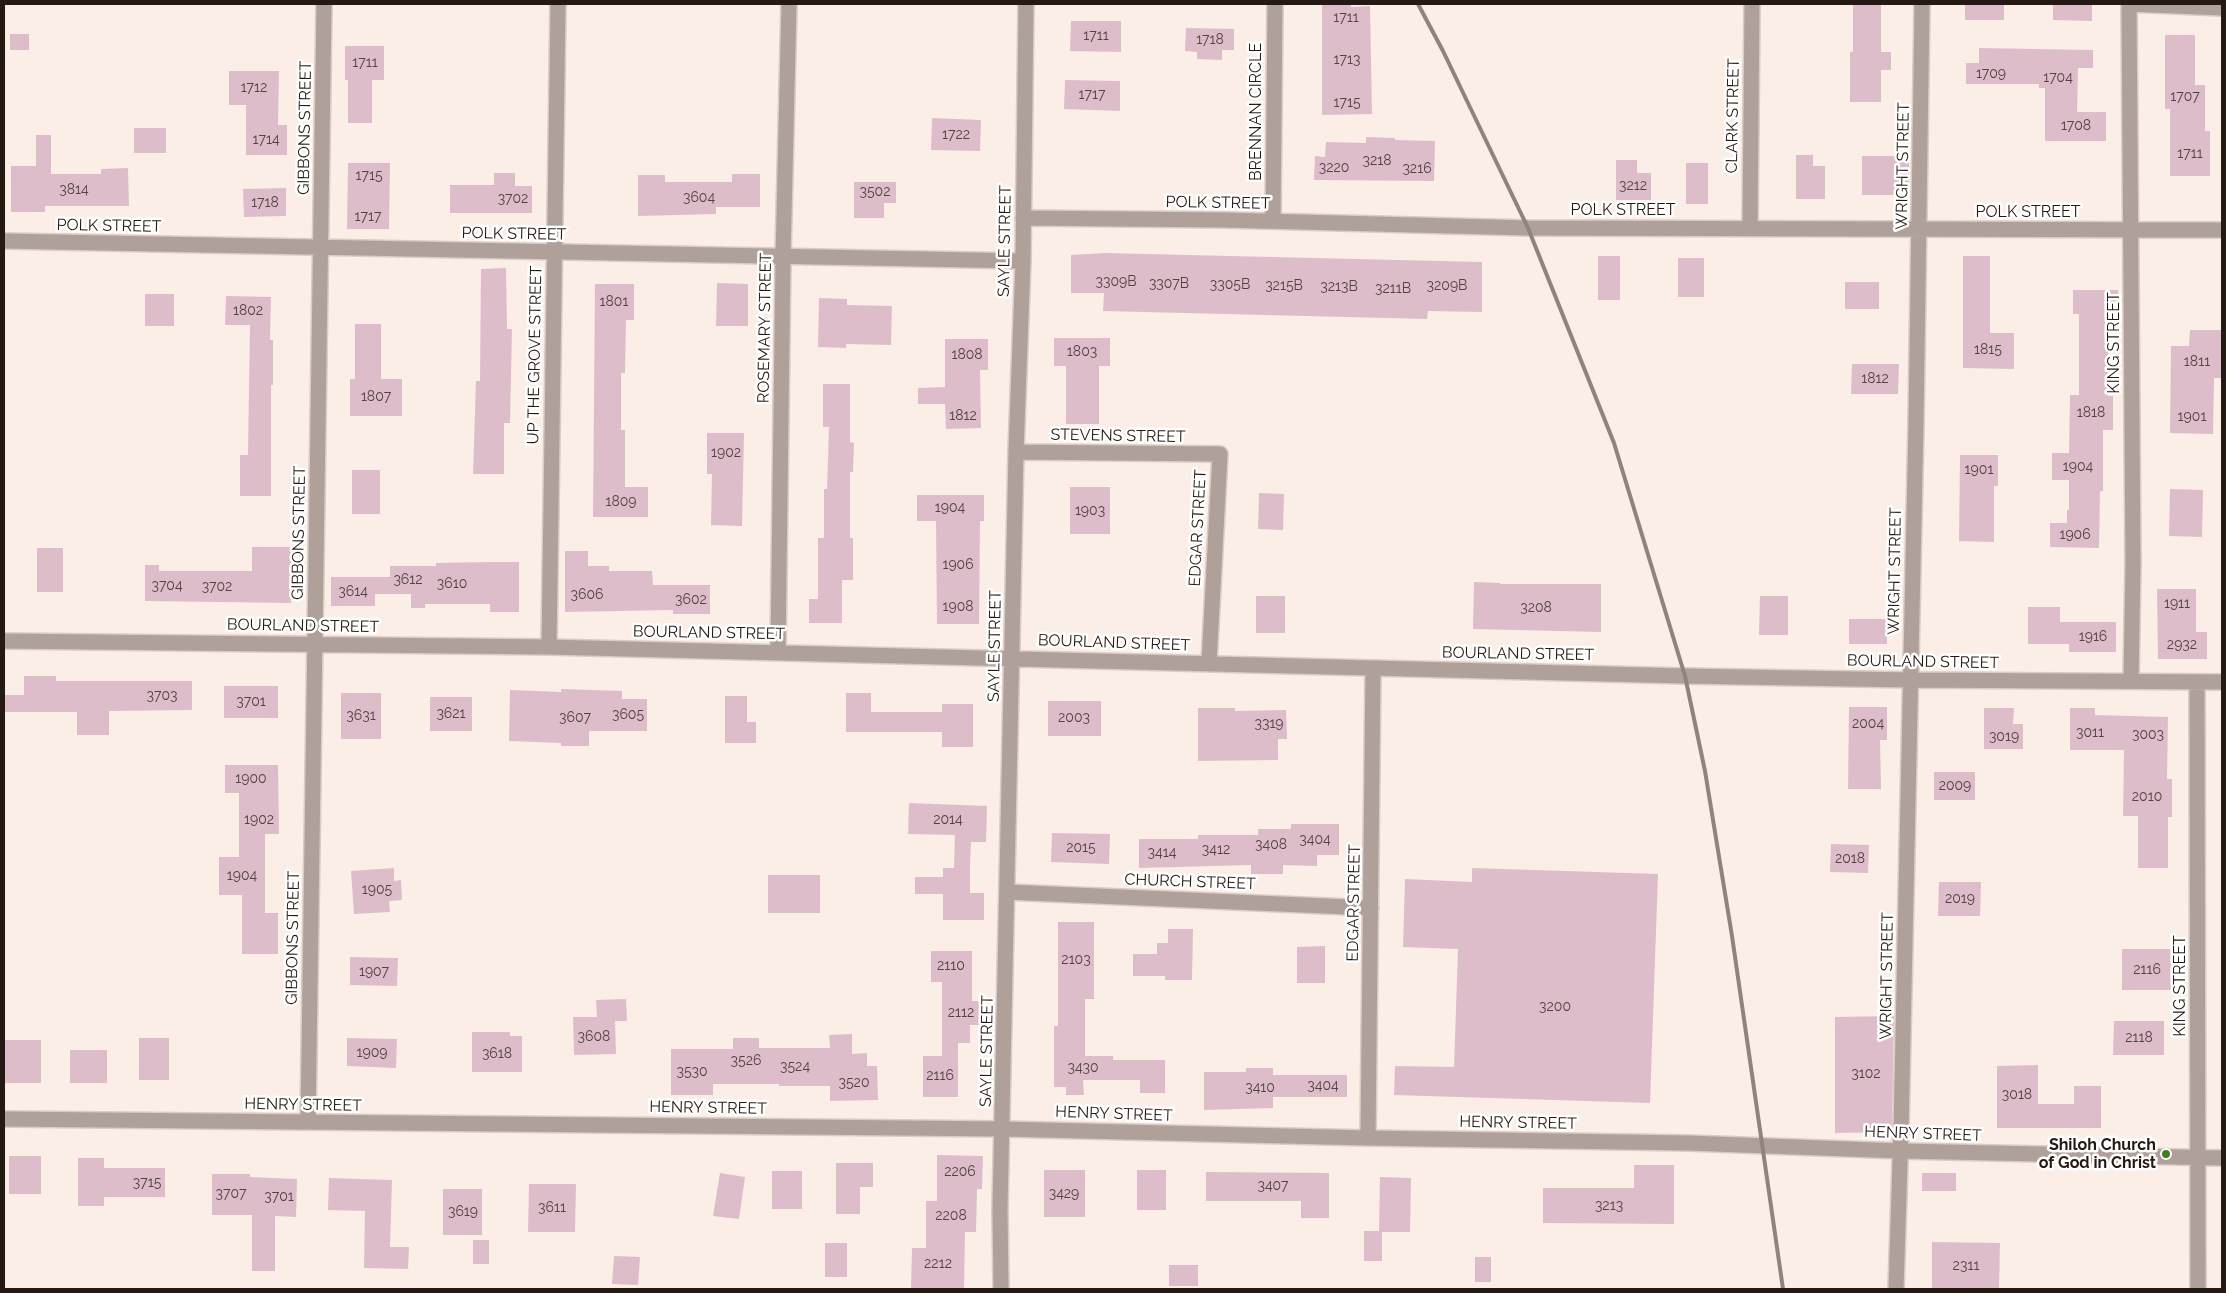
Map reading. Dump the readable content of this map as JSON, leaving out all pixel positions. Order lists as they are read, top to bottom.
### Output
{
  "streets": {
    "street": [
      "BRENNAN CIRCLE",
      "CLARK STREET",
      "GIBBONS STREET",
      "WRIGHT STREET",
      "POLK STREET",
      "SAYLE STREET",
      "ROSEMARY STREET",
      "KING STREET",
      "UP THE GROVE STREET",
      "STEVENS STREET",
      "EDGAR STREET",
      "BOURLAND STREET",
      "CHURCH STREET",
      "HENRY STREET"
    ]
  },
  "crossings": [
    ["BRENNAN CIRCLE", "POLK STREET"],
    ["CLARK STREET", "POLK STREET"],
    ["GIBBONS STREET", "POLK STREET"],
    ["GIBBONS STREET", "BOURLAND STREET"],
    ["GIBBONS STREET", "HENRY STREET"],
    ["WRIGHT STREET", "POLK STREET"],
    ["WRIGHT STREET", "BOURLAND STREET"],
    ["WRIGHT STREET", "HENRY STREET"],
    ["POLK STREET", "SAYLE STREET"],
    ["POLK STREET", "ROSEMARY STREET"],
    ["POLK STREET", "KING STREET"],
    ["POLK STREET", "UP THE GROVE STREET"],
    ["SAYLE STREET", "STEVENS STREET"],
    ["SAYLE STREET", "BOURLAND STREET"],
    ["SAYLE STREET", "CHURCH STREET"],
    ["SAYLE STREET", "HENRY STREET"],
    ["ROSEMARY STREET", "BOURLAND STREET"],
    ["KING STREET", "BOURLAND STREET"],
    ["KING STREET", "HENRY STREET"],
    ["UP THE GROVE STREET", "BOURLAND STREET"],
    ["STEVENS STREET", "EDGAR STREET"],
    ["EDGAR STREET", "BOURLAND STREET"],
    ["EDGAR STREET", "CHURCH STREET"],
    ["EDGAR STREET", "HENRY STREET"]
  ],
  "places": ["Shiloh Church of God in Christ"],
  "house_numbers": [
    "1711",
    "1711",
    "1718",
    "1713",
    "1711",
    "1709",
    "1704",
    "1712",
    "1717",
    "1707",
    "1715",
    "1708",
    "1722",
    "1714",
    "1711",
    "3218",
    "3220",
    "3216",
    "1715",
    "3212",
    "3814",
    "3502",
    "3604",
    "3702",
    "1718",
    "1717",
    "3309B",
    "3307B",
    "3305B",
    "3215B",
    "3209B",
    "3213B",
    "3211B",
    "1801",
    "1802",
    "1815",
    "1803",
    "1808",
    "1811",
    "1812",
    "1807",
    "1818",
    "1812",
    "1901",
    "1902",
    "1904",
    "1901",
    "1809",
    "1904",
    "1903",
    "1906",
    "1906",
    "3612",
    "3610",
    "3704",
    "3702",
    "3614",
    "3606",
    "3602",
    "1911",
    "1908",
    "3208",
    "1916",
    "2932",
    "3703",
    "3701",
    "3621",
    "3605",
    "3631",
    "3607",
    "2003",
    "3319",
    "2004",
    "3011",
    "3003",
    "3019",
    "1900",
    "2009",
    "2010",
    "1902",
    "2014",
    "3404",
    "3408",
    "2015",
    "3412",
    "3414",
    "2018",
    "1904",
    "1905",
    "2019",
    "2103",
    "2110",
    "2116",
    "1907",
    "3200",
    "2112",
    "3608",
    "2118",
    "1909",
    "3618",
    "3526",
    "3524",
    "3430",
    "3530",
    "3102",
    "2116",
    "3520",
    "3404",
    "3410",
    "3018",
    "2206",
    "3715",
    "3407",
    "3707",
    "3429",
    "3701",
    "3213",
    "3611",
    "3619",
    "2208",
    "2212",
    "2311"
  ]
}
